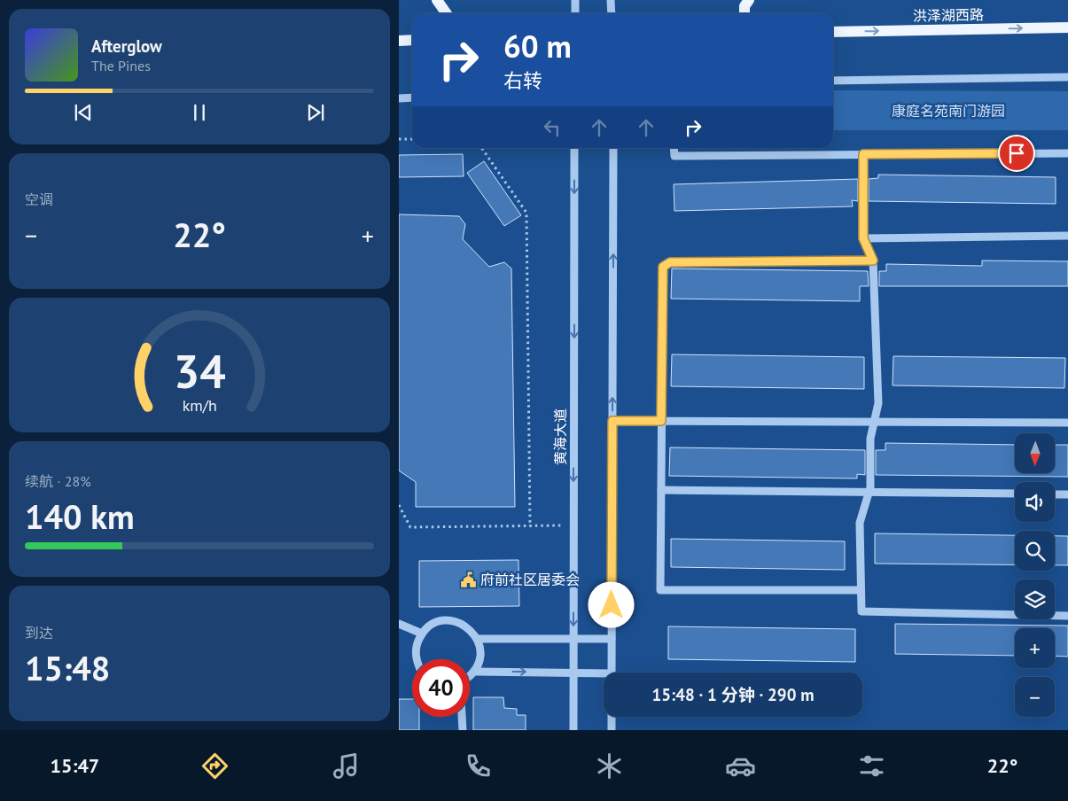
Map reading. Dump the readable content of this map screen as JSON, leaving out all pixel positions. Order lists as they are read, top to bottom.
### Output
{
  "streets": {
    "main road": ["洪泽湖西路"],
    "street": ["黄海大道"]
  },
  "one_way": ["洪泽湖西路"],
  "parks": ["康庭名苑南门游园"],
  "places": {
    "public building": ["府前社区居委会"]
  },
  "north": "bottom",
  "page": {
    "turn": ["60 m", "右转"],
    "song": ["Afterglow", "The Pines"],
    "tile": [
      "空调",
      ["续航 · 28%", "140 km"],
      ["到达", "15:48"]
    ],
    "heat": ["−", "22°", "+"],
    "map_buttons": ["+", "−"],
    "limit": "40",
    "trip": "15:48 · 1 分钟 · 290 m",
    "tabs": ["15:47", "22°"],
    "gauge": ["34", "km/h"]
  }
}
